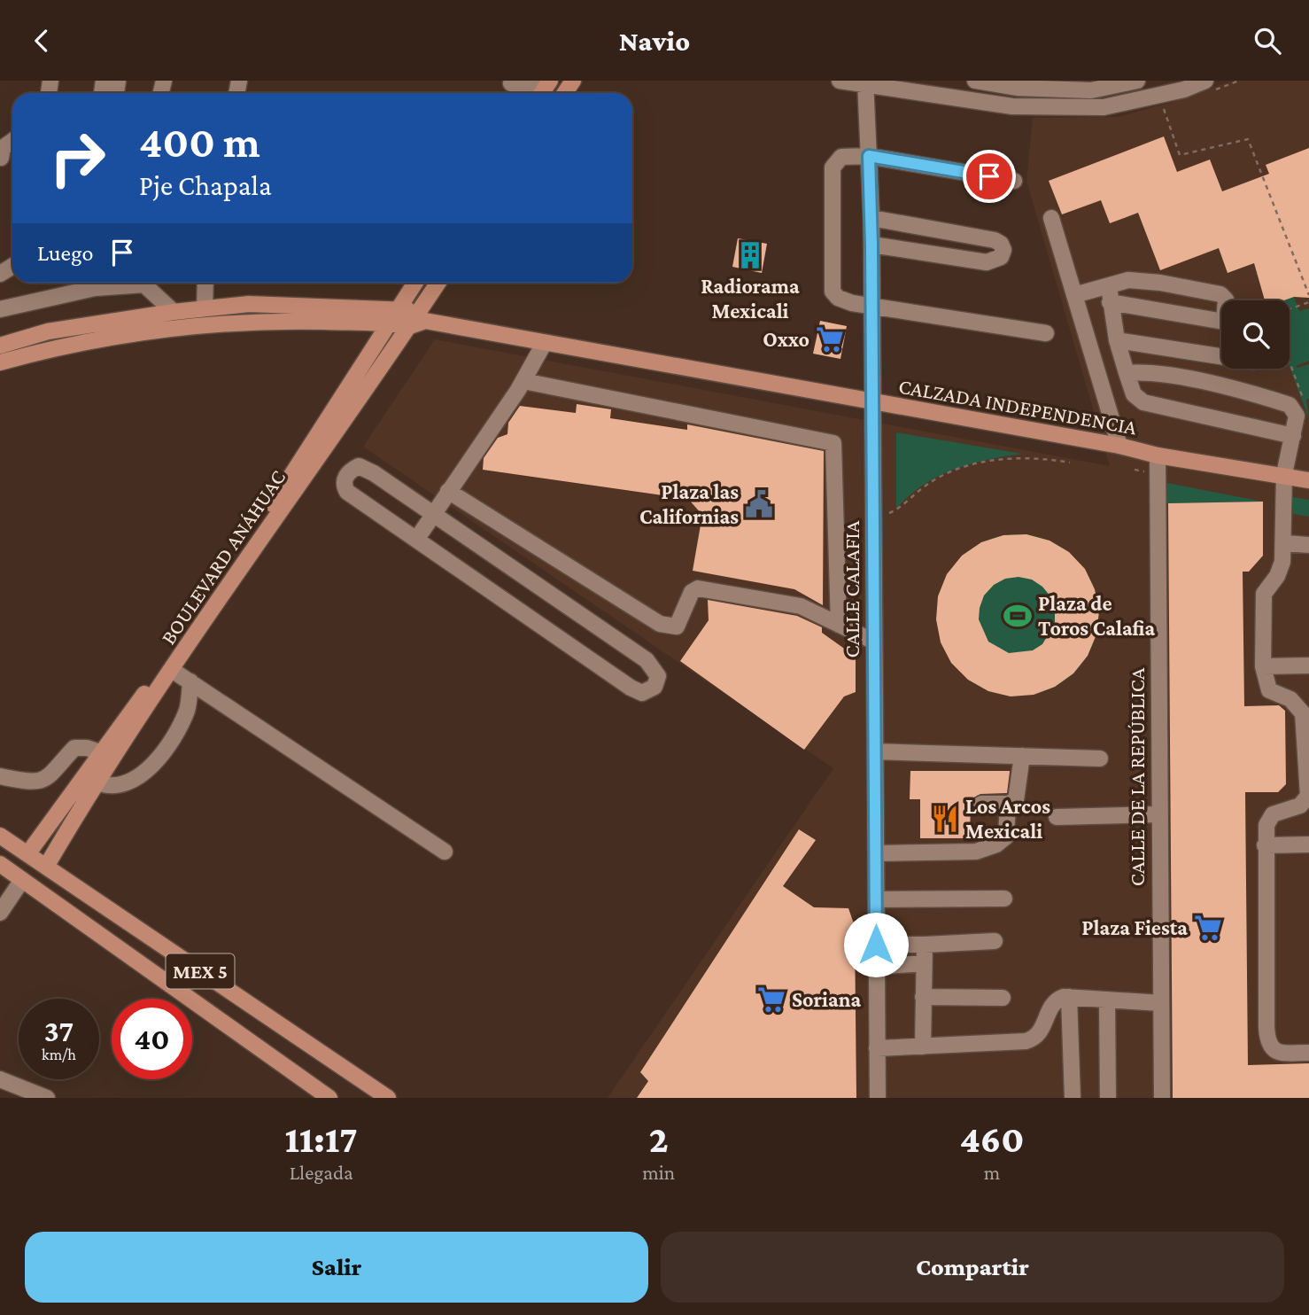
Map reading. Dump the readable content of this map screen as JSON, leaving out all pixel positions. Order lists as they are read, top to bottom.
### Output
{
  "streets": {
    "main road": ["CALZADA INDEPENDENCIA", "BOULEVARD ANÁHUAC", "MEX 5"],
    "street": ["CALLE CALAFIA", "CALLE DE LA REPÚBLICA"]
  },
  "crossings": [
    ["CALZADA INDEPENDENCIA", "BOULEVARD ANÁHUAC"],
    ["CALZADA INDEPENDENCIA", "CALLE CALAFIA"],
    ["CALZADA INDEPENDENCIA", "CALLE DE LA REPÚBLICA"],
    ["BOULEVARD ANÁHUAC", "MEX 5"]
  ],
  "places": {
    "building": ["Radiorama Mexicali"],
    "supermarket": ["Oxxo", "Plaza Fiesta", "Soriana"],
    "public building": ["Plaza las Californias"],
    "sports": ["Plaza de Toros Calafia"],
    "restaurant": ["Los Arcos Mexicali"]
  },
  "page": {
    "header": "Navio",
    "turn": ["400 m", "Pje Chapala"],
    "then": "Luego",
    "speed": "37 km/h",
    "limit": "40",
    "eta": [
      "11:17",
      "Llegada",
      "2",
      "min",
      "460",
      "m"
    ],
    "buttons": ["Salir", "Compartir"]
  }
}
